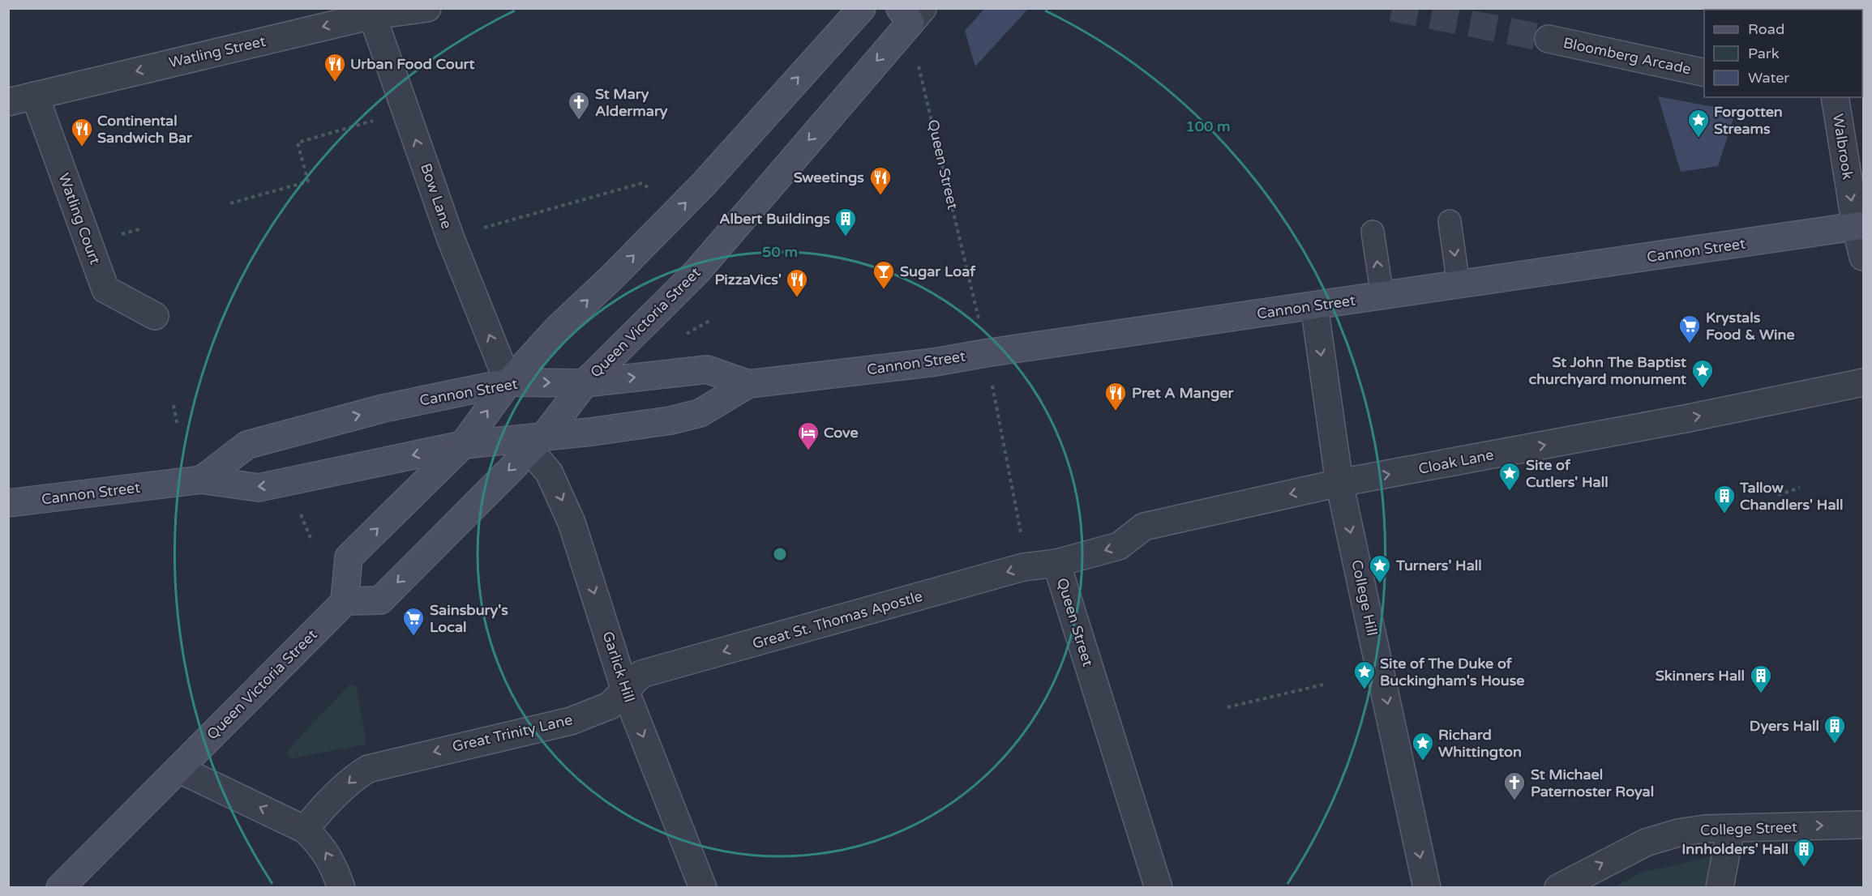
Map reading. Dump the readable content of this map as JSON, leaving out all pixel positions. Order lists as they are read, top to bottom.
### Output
{
  "streets": {
    "street": [
      "Watling Street",
      "Bloomberg Arcade",
      "Walbrook",
      "Queen Street",
      "Bow Lane",
      "Watling Court",
      "Cannon Street",
      "Queen Victoria Street",
      "Cloak Lane",
      "College Hill",
      "Great St. Thomas Apostle",
      "Garlick Hill",
      "Great Trinity Lane",
      "College Street"
    ]
  },
  "crossings": [
    ["Watling Street", "Bow Lane"],
    ["Watling Street", "Watling Court"],
    ["Walbrook", "Cannon Street"],
    ["Queen Street", "Queen Victoria Street"],
    ["Queen Street", "Cloak Lane"],
    ["Queen Street", "Great St. Thomas Apostle"],
    ["Bow Lane", "Cannon Street"],
    ["Cannon Street", "Queen Victoria Street"],
    ["Cannon Street", "College Hill"],
    ["Cannon Street", "Garlick Hill"],
    ["Queen Victoria Street", "Garlick Hill"],
    ["Cloak Lane", "College Hill"],
    ["Cloak Lane", "Great St. Thomas Apostle"],
    ["Great St. Thomas Apostle", "Garlick Hill"],
    ["Great St. Thomas Apostle", "Great Trinity Lane"],
    ["Garlick Hill", "Great Trinity Lane"]
  ],
  "one_way": [
    "Watling Street",
    "Walbrook",
    "Bow Lane",
    "College Hill",
    "Great St. Thomas Apostle",
    "Garlick Hill",
    "Great Trinity Lane",
    "College Street"
  ],
  "places": {
    "restaurant": [
      "Urban Food Court",
      "Continental Sandwich Bar",
      "Sweetings",
      "PizzaVics'",
      "Pret A Manger"
    ],
    "church": ["St Mary Aldermary", "St Michael Paternoster Royal"],
    "place": [
      "Forgotten Streams",
      "St John The Baptist churchyard monument",
      "Site of Cutlers' Hall",
      "Turners' Hall",
      "Site of The Duke of Buckingham's House",
      "Richard Whittington"
    ],
    "building": [
      "Albert Buildings",
      "Tallow Chandlers' Hall",
      "Skinners Hall",
      "Dyers Hall",
      "Innholders' Hall"
    ],
    "bar": ["Sugar Loaf"],
    "supermarket": ["Krystals Food & Wine", "Sainsbury's Local"],
    "hotel": ["Cove"]
  },
  "legend": ["Road", "Park", "Water"],
  "rings": ["100 m", "50 m"]
}
